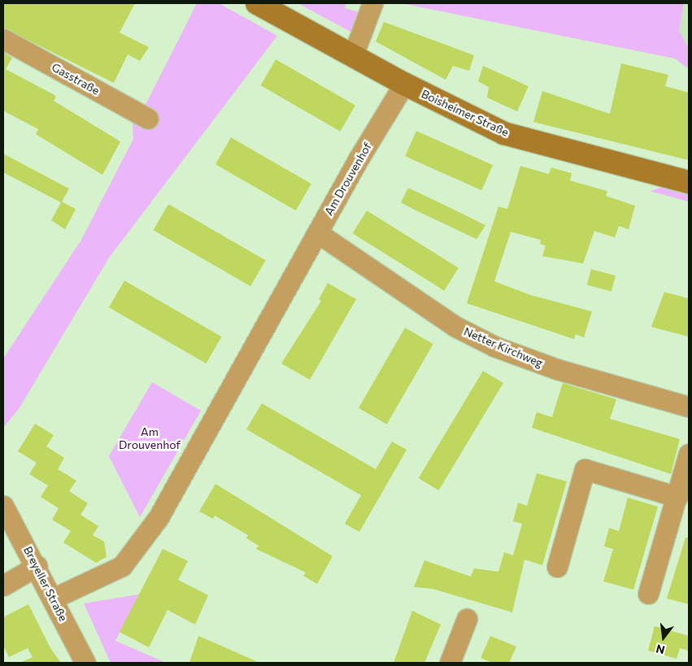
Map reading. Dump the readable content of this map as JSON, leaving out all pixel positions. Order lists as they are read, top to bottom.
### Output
{
  "streets": {
    "main road": ["Boisheimer Straße"],
    "street": [
      "Gasstraße",
      "Am Drouvenhof",
      "Netter Kirchweg",
      "Breyeller Straße"
    ]
  },
  "crossings": [
    ["Boisheimer Straße", "Am Drouvenhof"],
    ["Am Drouvenhof", "Netter Kirchweg"],
    ["Am Drouvenhof", "Breyeller Straße"]
  ],
  "parks": ["Am Drouvenhof"],
  "north": "bottom"
}
